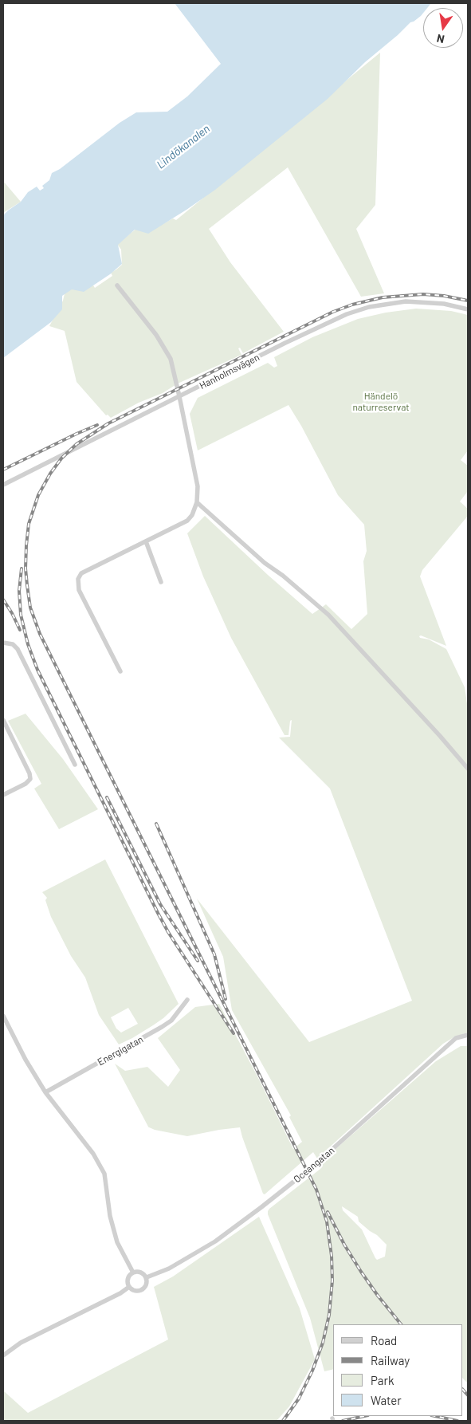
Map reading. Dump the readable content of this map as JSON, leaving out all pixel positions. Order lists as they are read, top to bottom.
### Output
{
  "streets": {
    "street": ["Hanholmsvägen", "Energigatan", "Oceangatan"]
  },
  "water": ["Lindökanalen"],
  "parks": ["Händelö naturreservat"],
  "legend": [
    "Road",
    "Railway",
    "Park",
    "Water"
  ],
  "north": "bottom"
}
